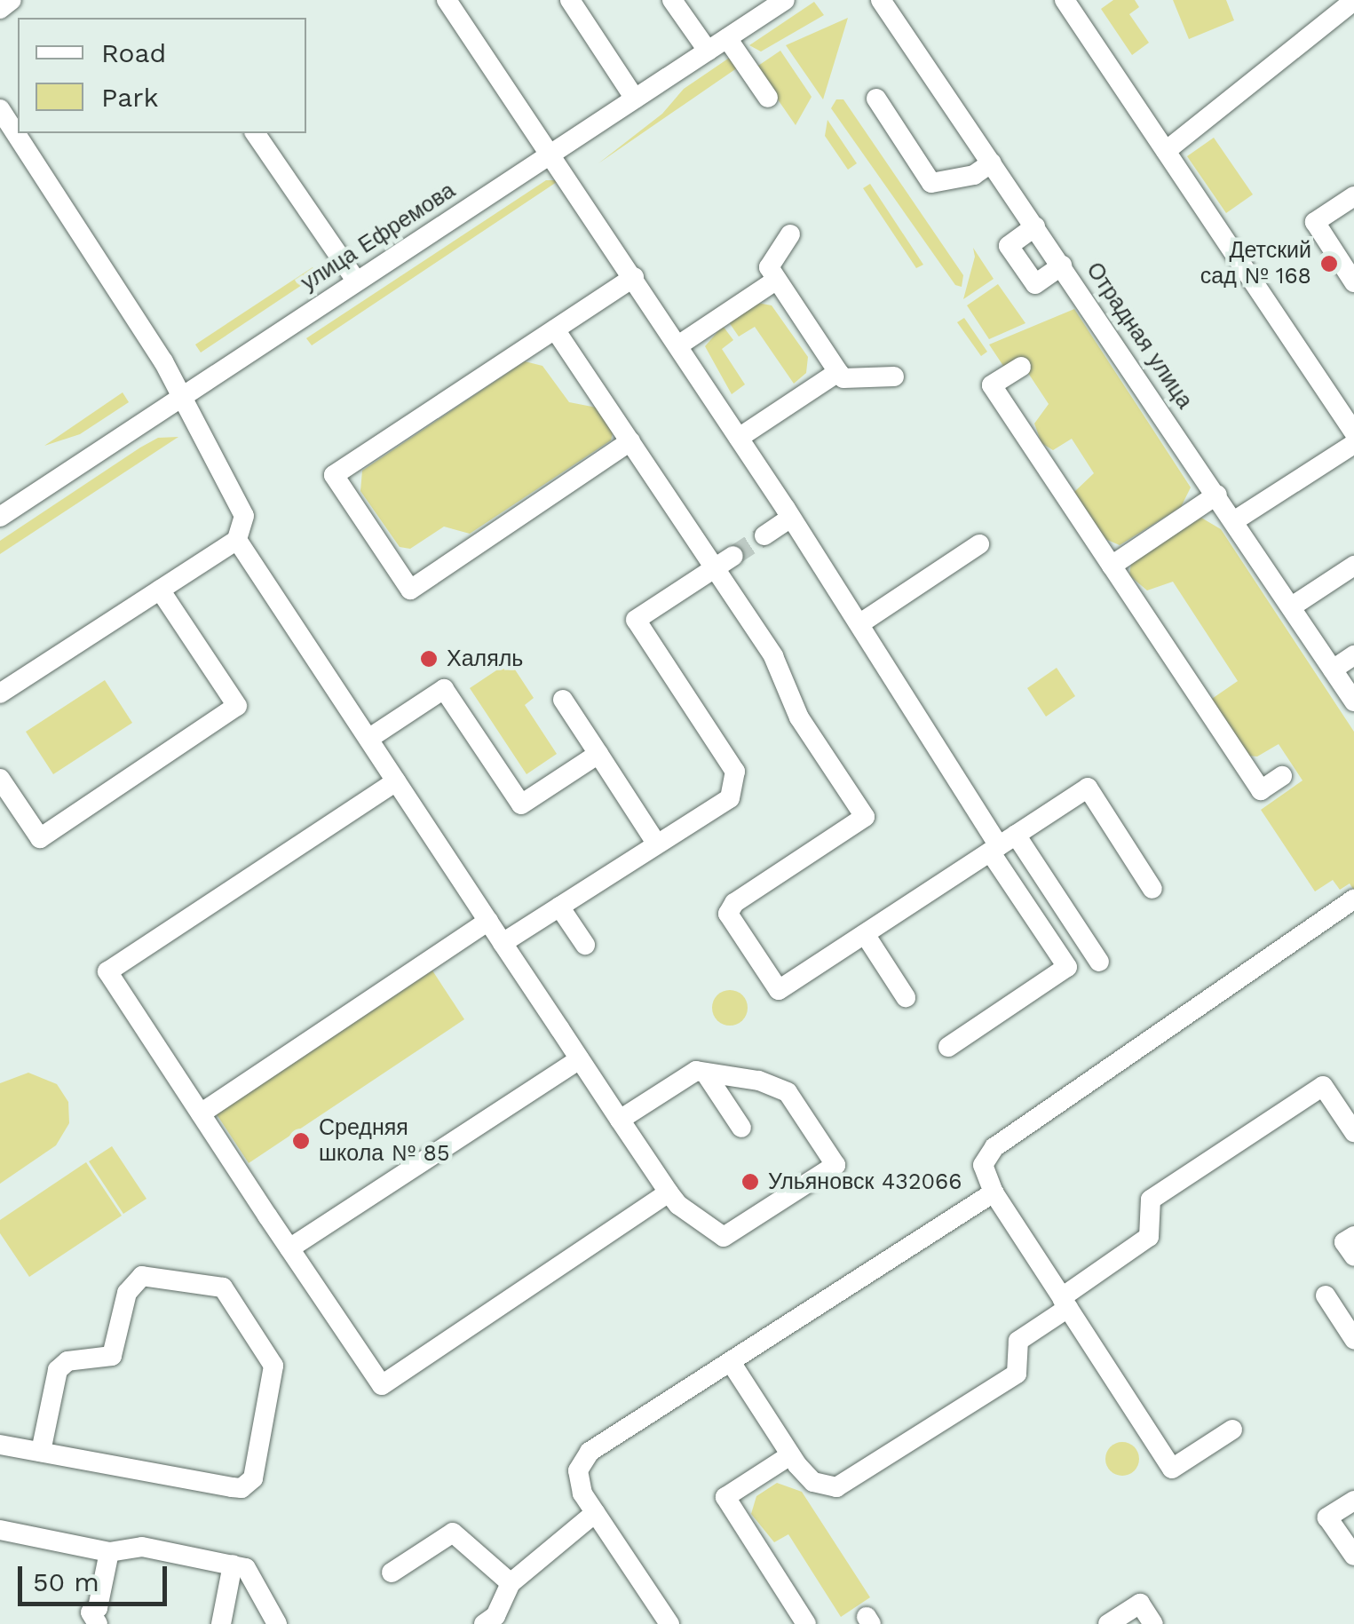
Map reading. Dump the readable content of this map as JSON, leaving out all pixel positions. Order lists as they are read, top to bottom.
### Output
{
  "streets": {
    "street": ["улица Ефремова", "Отрадная улица"]
  },
  "places": [
    "Детский сад № 168",
    "Халяль",
    "Средняя школа № 85",
    "Ульяновск 432066"
  ],
  "legend": ["Road", "Park"],
  "scale_bar": "50 m"
}
